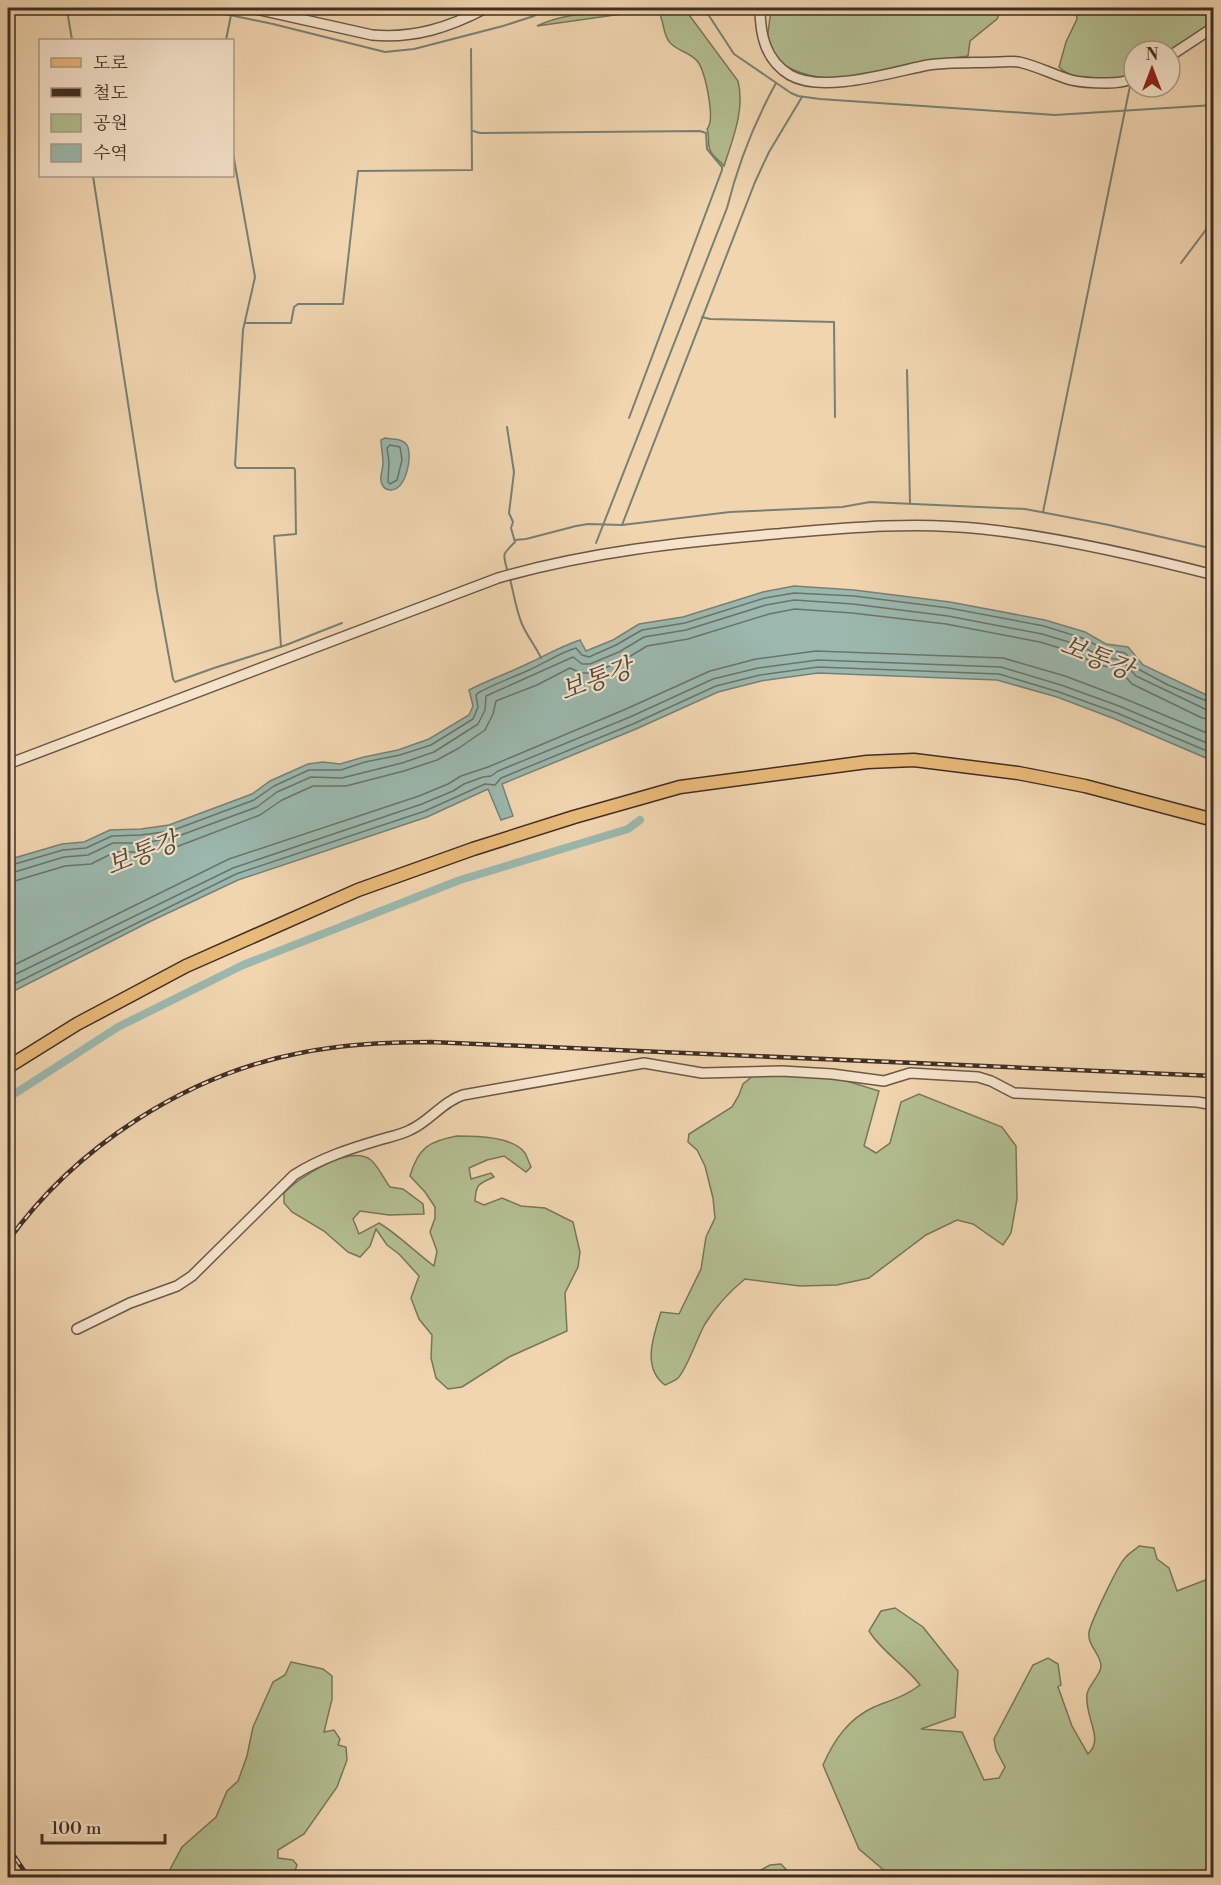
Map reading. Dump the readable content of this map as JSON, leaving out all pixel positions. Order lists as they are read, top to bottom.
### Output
{
  "water": ["보통강"],
  "legend": [
    "도로",
    "철도",
    "공원",
    "수역"
  ],
  "scale_bar": "100 m",
  "north": "top"
}
